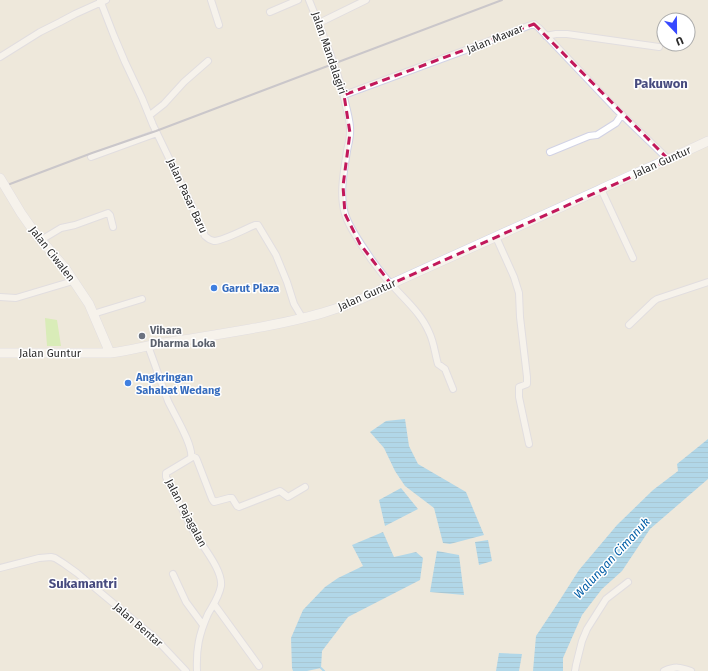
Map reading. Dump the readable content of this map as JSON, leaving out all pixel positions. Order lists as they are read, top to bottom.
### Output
{
  "streets": {
    "street": [
      "Jalan Mawar",
      "Jalan Mandalagiri",
      "Jalan Guntur",
      "Jalan Pasar Baru",
      "Jalan Ciwalen",
      "Jalan Pajagalan",
      "Jalan Bentar"
    ]
  },
  "crossings": [
    ["Jalan Mawar", "Jalan Mandalagiri"],
    ["Jalan Mawar", "Jalan Guntur"],
    ["Jalan Mandalagiri", "Jalan Guntur"],
    ["Jalan Guntur", "Jalan Pasar Baru"],
    ["Jalan Guntur", "Jalan Ciwalen"]
  ],
  "districts": ["Pakuwon", "Sukamantri"],
  "water": ["Walungan Cimanuk"],
  "places": ["Garut Plaza", "Vihara Dharma Loka", "Angkringan Sahabat Wedang"],
  "north": "bottom"
}
